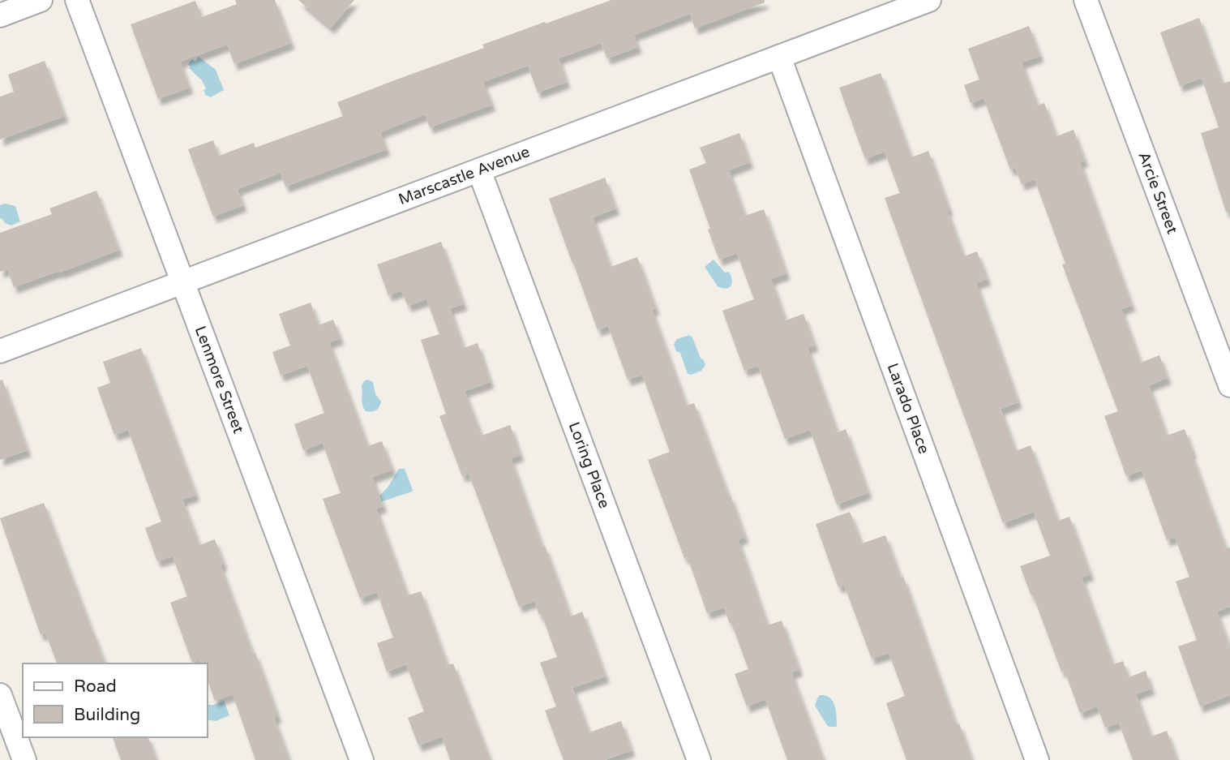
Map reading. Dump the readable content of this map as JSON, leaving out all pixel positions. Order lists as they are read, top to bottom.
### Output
{
  "streets": {
    "street": [
      "Marscastle Avenue",
      "Arcie Street",
      "Lenmore Street",
      "Larado Place",
      "Loring Place"
    ]
  },
  "crossings": [
    ["Marscastle Avenue", "Lenmore Street"],
    ["Marscastle Avenue", "Larado Place"],
    ["Marscastle Avenue", "Loring Place"]
  ],
  "legend": ["Road", "Building"]
}
